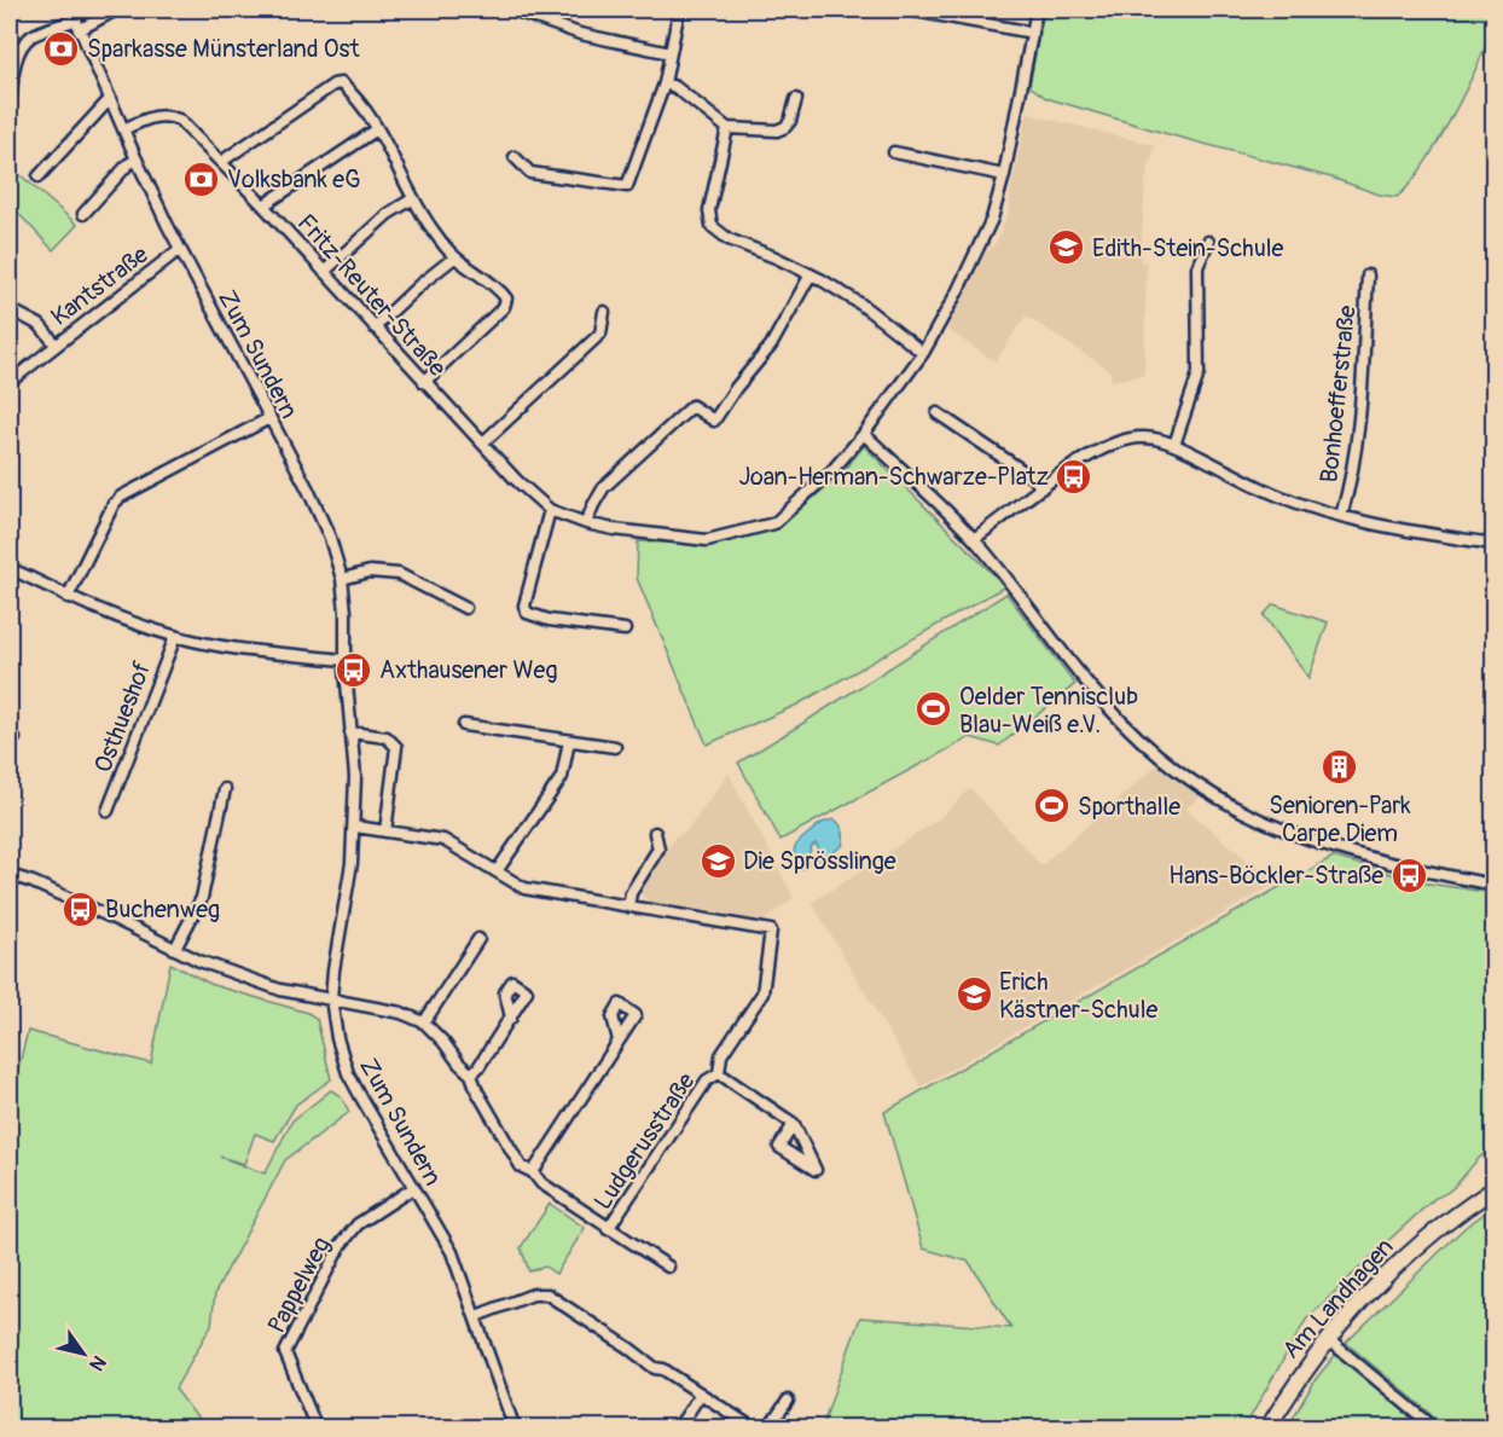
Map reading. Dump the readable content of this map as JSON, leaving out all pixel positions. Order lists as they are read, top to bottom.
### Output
{
  "streets": {
    "street": [
      "Kantstraße",
      "Fritz-Reuter-Straße",
      "Zum Sundern",
      "Bonhoefferstraße",
      "Osthueshof",
      "Ludgerusstraße",
      "Pappelweg",
      "Am Landhagen"
    ]
  },
  "crossings": [
    ["Kantstraße", "Zum Sundern"],
    ["Fritz-Reuter-Straße", "Zum Sundern"],
    ["Zum Sundern", "Ludgerusstraße"],
    ["Zum Sundern", "Pappelweg"]
  ],
  "places": {
    "bank": ["Sparkasse Münsterland Ost", "Volksbank eG"],
    "school or university": ["Edith-Stein-Schule", "Die Sprösslinge", "Erich Kästner-Schule"],
    "bus stop": [
      "Joan-Herman-Schwarze-Platz",
      "Axthausener Weg",
      "Hans-Böckler-Straße",
      "Buchenweg"
    ],
    "sports": ["Oelder Tennisclub Blau-Weiß e.V.", "Sporthalle"],
    "building": ["Senioren-Park Carpe Diem"]
  },
  "north": "bottom right"
}
